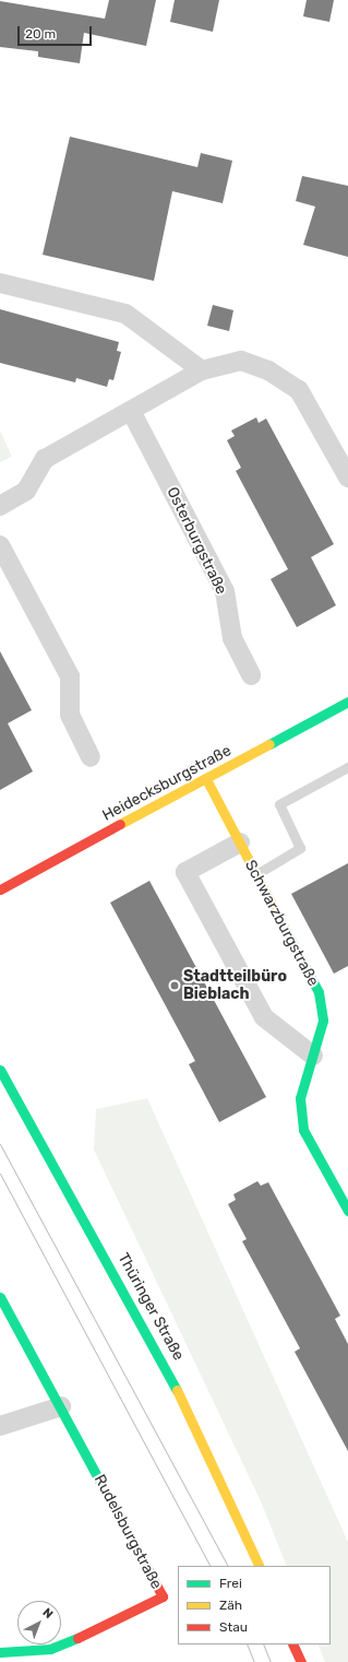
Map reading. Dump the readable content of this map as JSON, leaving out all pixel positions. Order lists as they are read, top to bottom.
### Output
{
  "streets": {
    "street": [
      "Osterburgstraße",
      "Heidecksburgstraße",
      "Schwarzburgstraße",
      "Thüringer Straße",
      "Rudelsburgstraße"
    ]
  },
  "crossings": [
    ["Heidecksburgstraße", "Schwarzburgstraße"]
  ],
  "places": ["Stadtteilbüro Bieblach"],
  "legend": ["Frei", "Zäh", "Stau"],
  "scale_bar": "20 m",
  "north": "top right"
}
